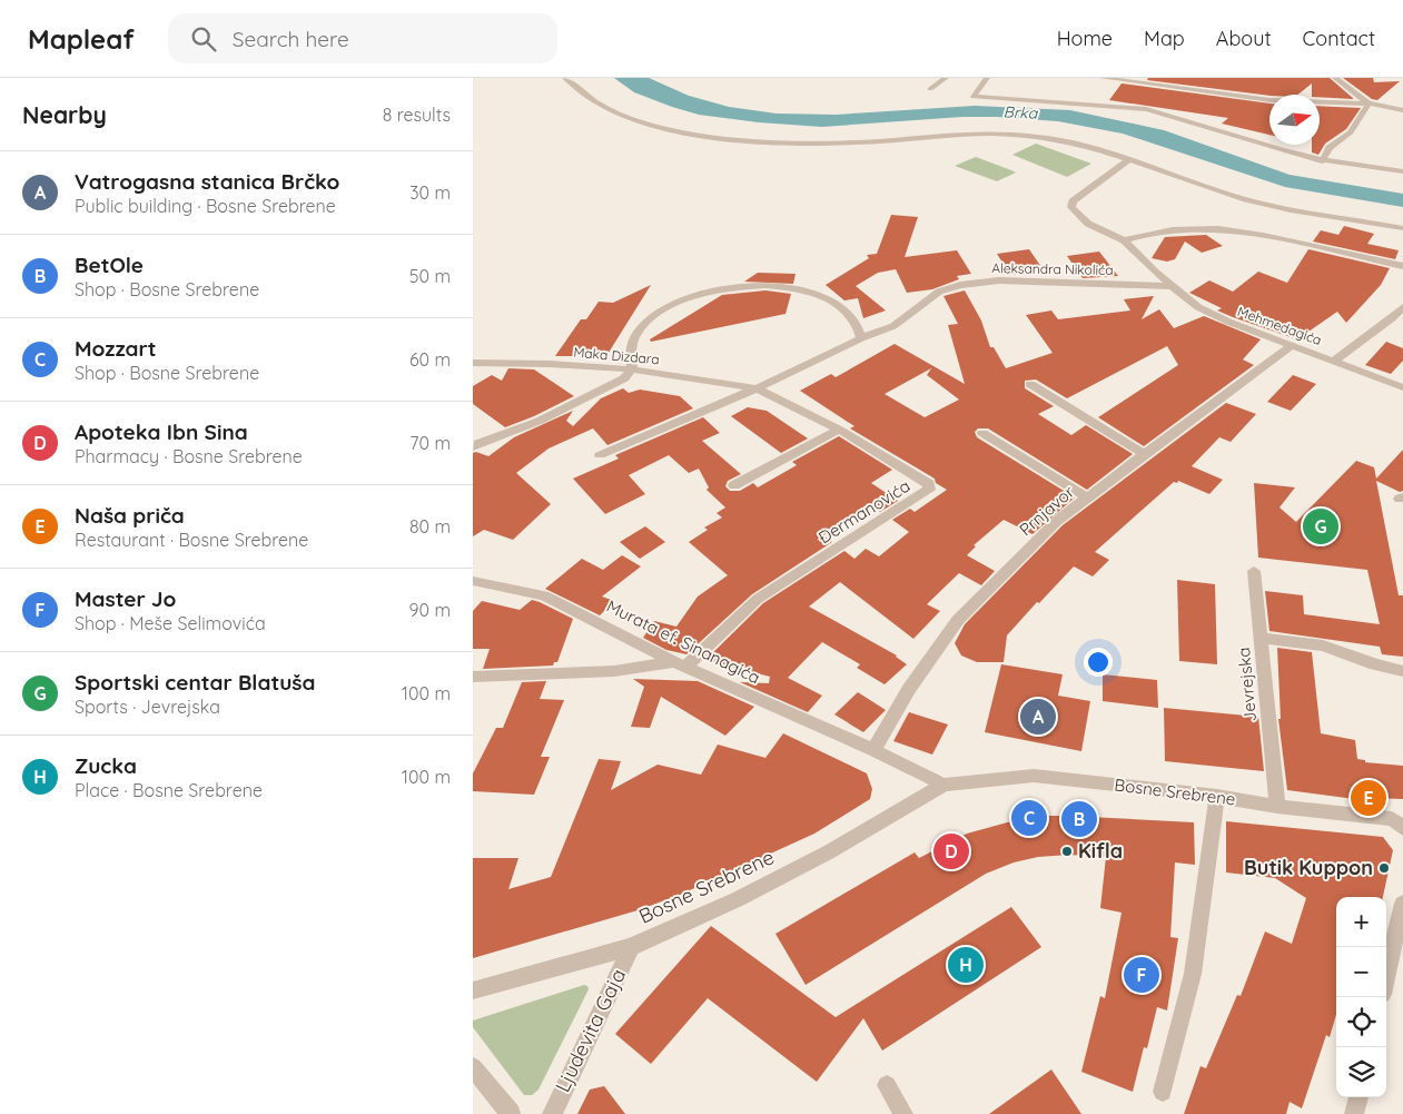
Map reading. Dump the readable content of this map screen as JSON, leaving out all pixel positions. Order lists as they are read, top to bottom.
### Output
{
  "streets": {
    "street": [
      "Aleksandra Nikolića",
      "Mehmedagića",
      "Maka Dizdara",
      "Prnjavor",
      "Đermanovića",
      "Murata ef. Sinanagića",
      "Jevrejska",
      "Bosne Srebrene",
      "Ljudevita Gaja"
    ]
  },
  "crossings": [
    ["Aleksandra Nikolića", "Mehmedagića"],
    ["Aleksandra Nikolića", "Maka Dizdara"],
    ["Aleksandra Nikolića", "Đermanovića"],
    ["Mehmedagića", "Prnjavor"],
    ["Maka Dizdara", "Đermanovića"],
    ["Prnjavor", "Murata ef. Sinanagića"],
    ["Đermanovića", "Murata ef. Sinanagića"],
    ["Jevrejska", "Bosne Srebrene"],
    ["Bosne Srebrene", "Ljudevita Gaja"]
  ],
  "water": ["Brka"],
  "places": ["Kifla", "Butik Kuppon"],
  "north": "right",
  "page": {
    "header": "Mapleaf",
    "search": "Search here",
    "nav": [
      "Home",
      "Map",
      "About",
      "Contact"
    ],
    "heading": ["Nearby", "8 results"],
    "list": [
      {
        "mark": "A",
        "name": "Vatrogasna stanica Brčko",
        "note": "Public building · Bosne Srebrene",
        "value": "30 m"
      },
      {
        "mark": "B",
        "name": "BetOle",
        "note": "Shop · Bosne Srebrene",
        "value": "50 m"
      },
      {
        "mark": "C",
        "name": "Mozzart",
        "note": "Shop · Bosne Srebrene",
        "value": "60 m"
      },
      {
        "mark": "D",
        "name": "Apoteka Ibn Sina",
        "note": "Pharmacy · Bosne Srebrene",
        "value": "70 m"
      },
      {
        "mark": "E",
        "name": "Naša priča",
        "note": "Restaurant · Bosne Srebrene",
        "value": "80 m"
      },
      {
        "mark": "F",
        "name": "Master Jo",
        "note": "Shop · Meše Selimovića",
        "value": "90 m"
      },
      {
        "mark": "G",
        "name": "Sportski centar Blatuša",
        "note": "Sports · Jevrejska",
        "value": "100 m"
      },
      {
        "mark": "H",
        "name": "Zucka",
        "note": "Place · Bosne Srebrene",
        "value": "100 m"
      }
    ],
    "pins": [
      "G",
      "A",
      "E",
      "C",
      "B",
      "D",
      "H",
      "F"
    ],
    "map_buttons": ["+", "−"]
  }
}
